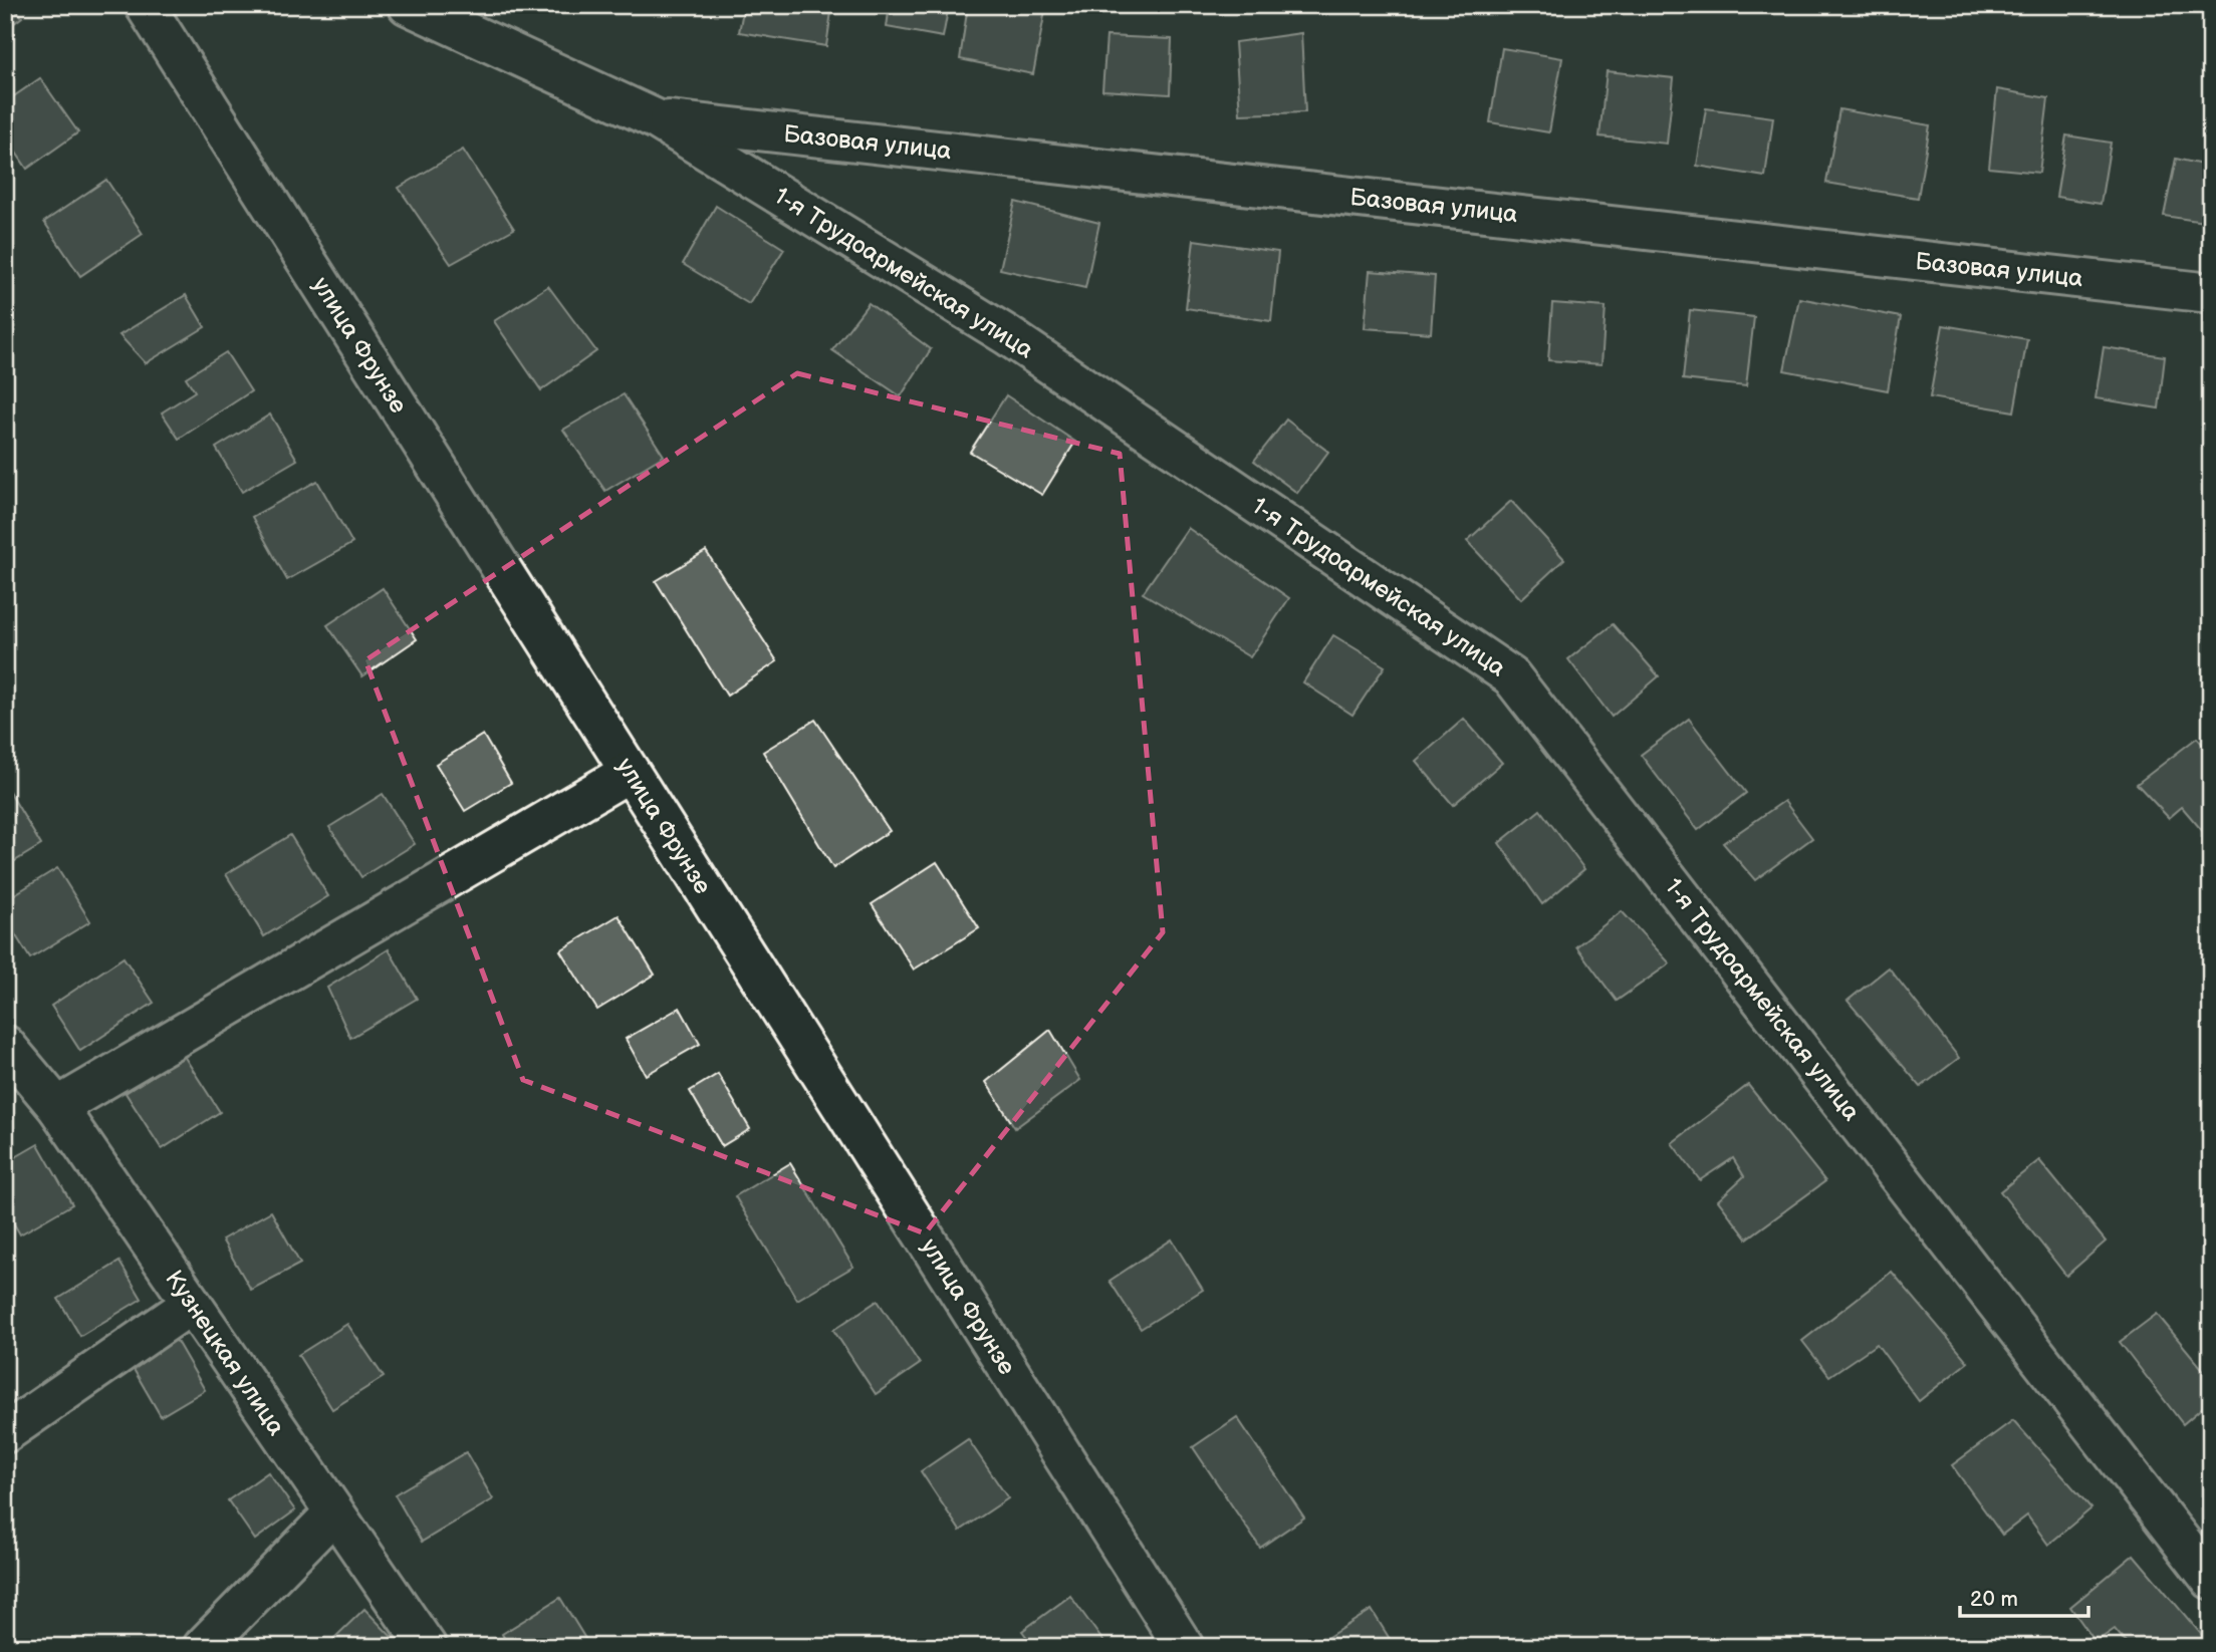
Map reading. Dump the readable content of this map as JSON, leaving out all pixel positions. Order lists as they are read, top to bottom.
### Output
{
  "streets": {
    "street": [
      "Базовая улица",
      "1-я Трудоармейская улица",
      "улица Фрунзе",
      "Кузнецкая улица"
    ]
  },
  "crossings": [
    ["Базовая улица", "1-я Трудоармейская улица"]
  ],
  "scale_bar": "20 m"
}
